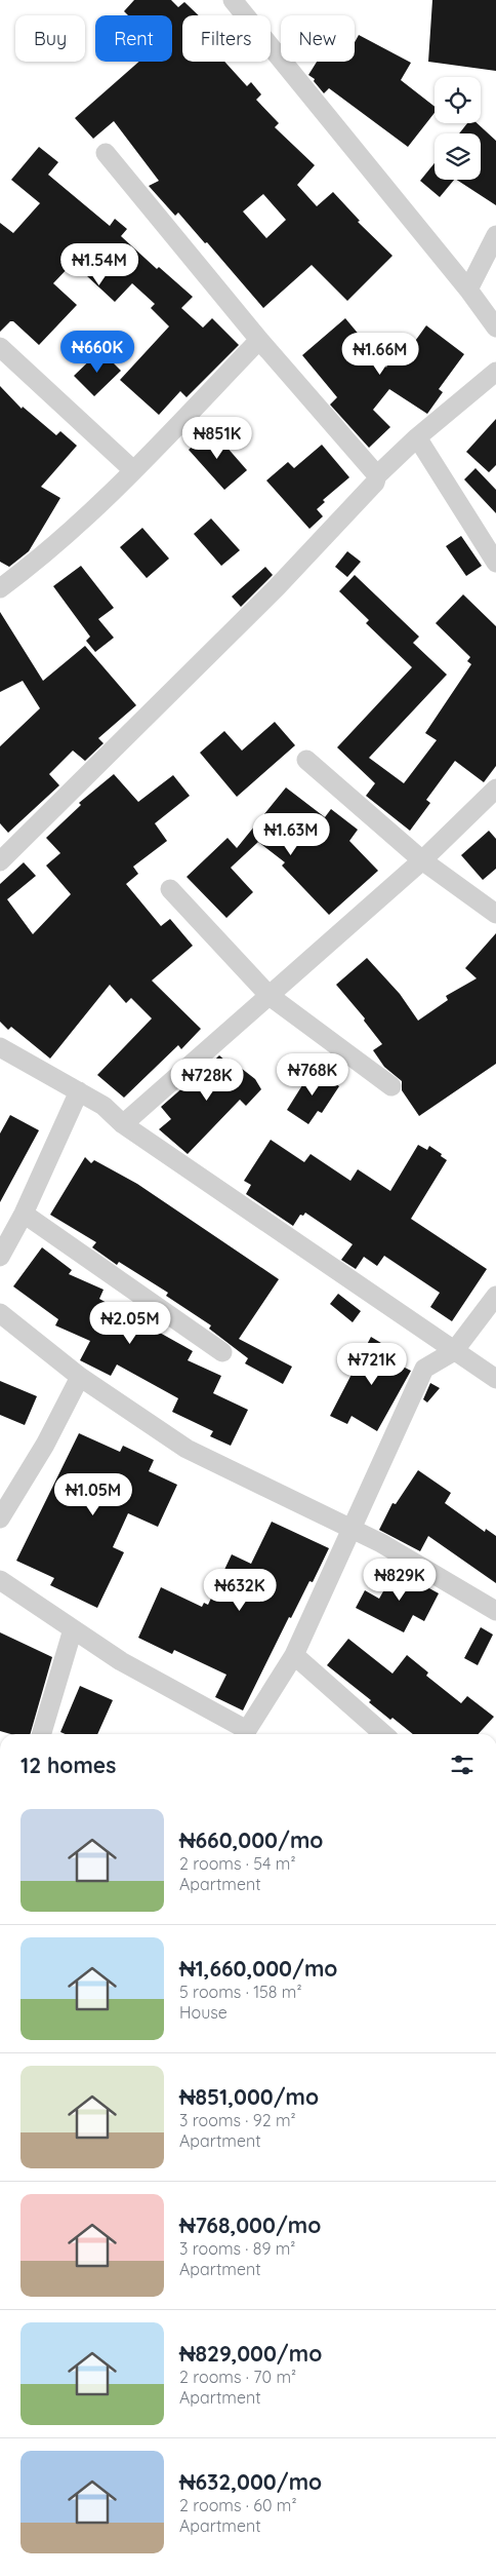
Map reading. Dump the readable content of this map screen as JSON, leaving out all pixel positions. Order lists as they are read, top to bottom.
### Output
{
  "page": {
    "chip": [
      "Buy",
      "Rent",
      "Filters",
      "New"
    ],
    "price": [
      "₦1.54M",
      "₦660K",
      "₦1.66M",
      "₦851K",
      "₦1.63M",
      "₦768K",
      "₦728K",
      "₦2.05M",
      "₦721K",
      "₦1.05M",
      "₦829K",
      "₦632K"
    ],
    "heading": "12 homes",
    "list": [
      {
        "name": "₦660,000/mo",
        "note": "2 rooms · 54 m² · Apartment"
      },
      {
        "name": "₦1,660,000/mo",
        "note": "5 rooms · 158 m² · House"
      },
      {
        "name": "₦851,000/mo",
        "note": "3 rooms · 92 m² · Apartment"
      },
      {
        "name": "₦768,000/mo",
        "note": "3 rooms · 89 m² · Apartment"
      },
      {
        "name": "₦829,000/mo",
        "note": "2 rooms · 70 m² · Apartment"
      },
      {
        "name": "₦632,000/mo",
        "note": "2 rooms · 60 m² · Apartment"
      }
    ]
  }
}
